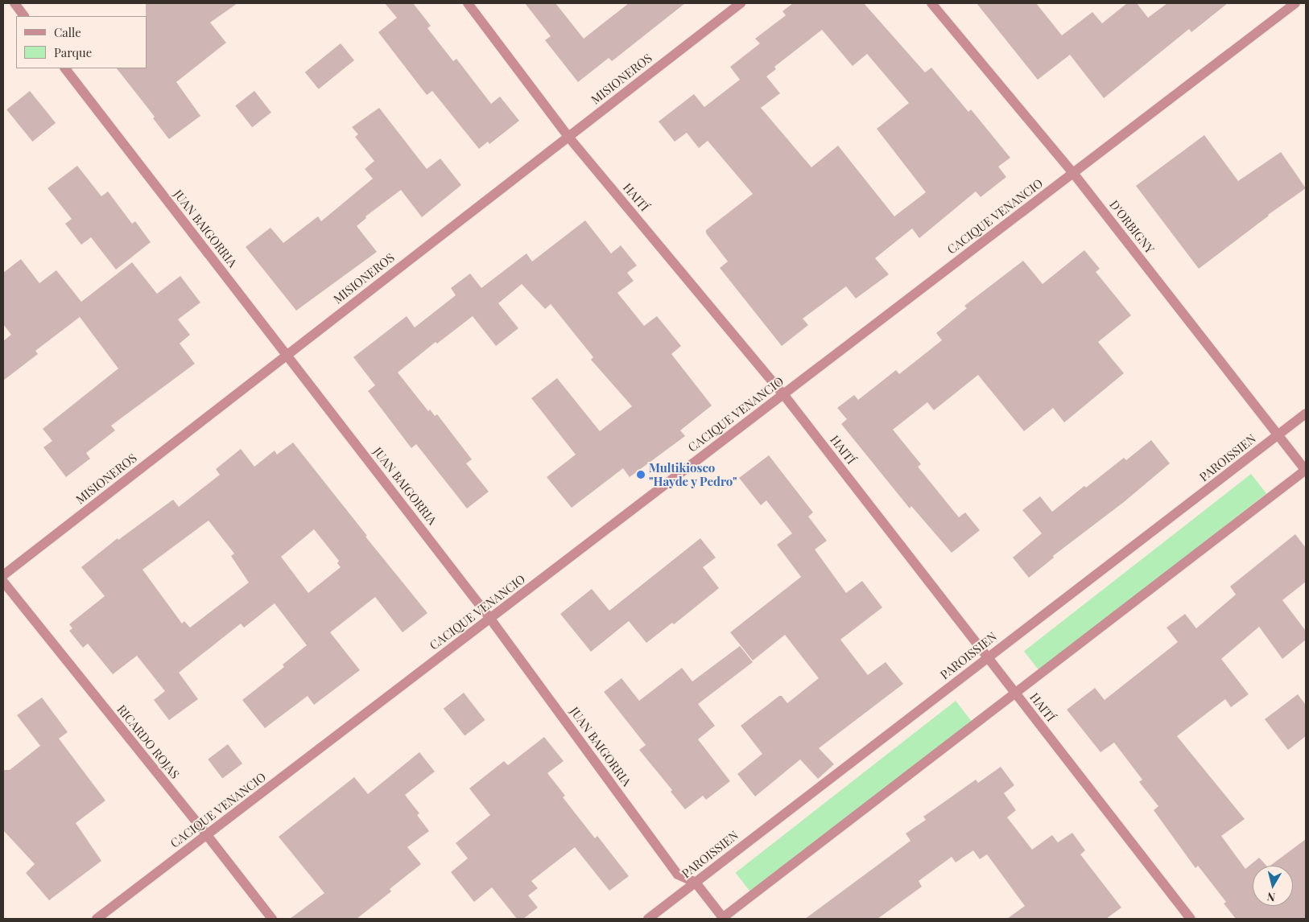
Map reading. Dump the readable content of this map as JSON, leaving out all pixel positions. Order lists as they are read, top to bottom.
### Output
{
  "streets": {
    "street": [
      "MISIONEROS",
      "HAITÍ",
      "CACIQUE VENANCIO",
      "D'ORBIGNY",
      "JUAN BAIGORRIA",
      "PAROISSIEN",
      "RICARDO ROJAS"
    ]
  },
  "crossings": [
    ["MISIONEROS", "HAITÍ"],
    ["MISIONEROS", "JUAN BAIGORRIA"],
    ["HAITÍ", "CACIQUE VENANCIO"],
    ["HAITÍ", "PAROISSIEN"],
    ["CACIQUE VENANCIO", "D'ORBIGNY"],
    ["CACIQUE VENANCIO", "JUAN BAIGORRIA"],
    ["CACIQUE VENANCIO", "RICARDO ROJAS"],
    ["D'ORBIGNY", "PAROISSIEN"],
    ["JUAN BAIGORRIA", "PAROISSIEN"]
  ],
  "places": ["Multikiosco \"Hayde y Pedro\""],
  "legend": ["Calle", "Parque"],
  "north": "bottom"
}
